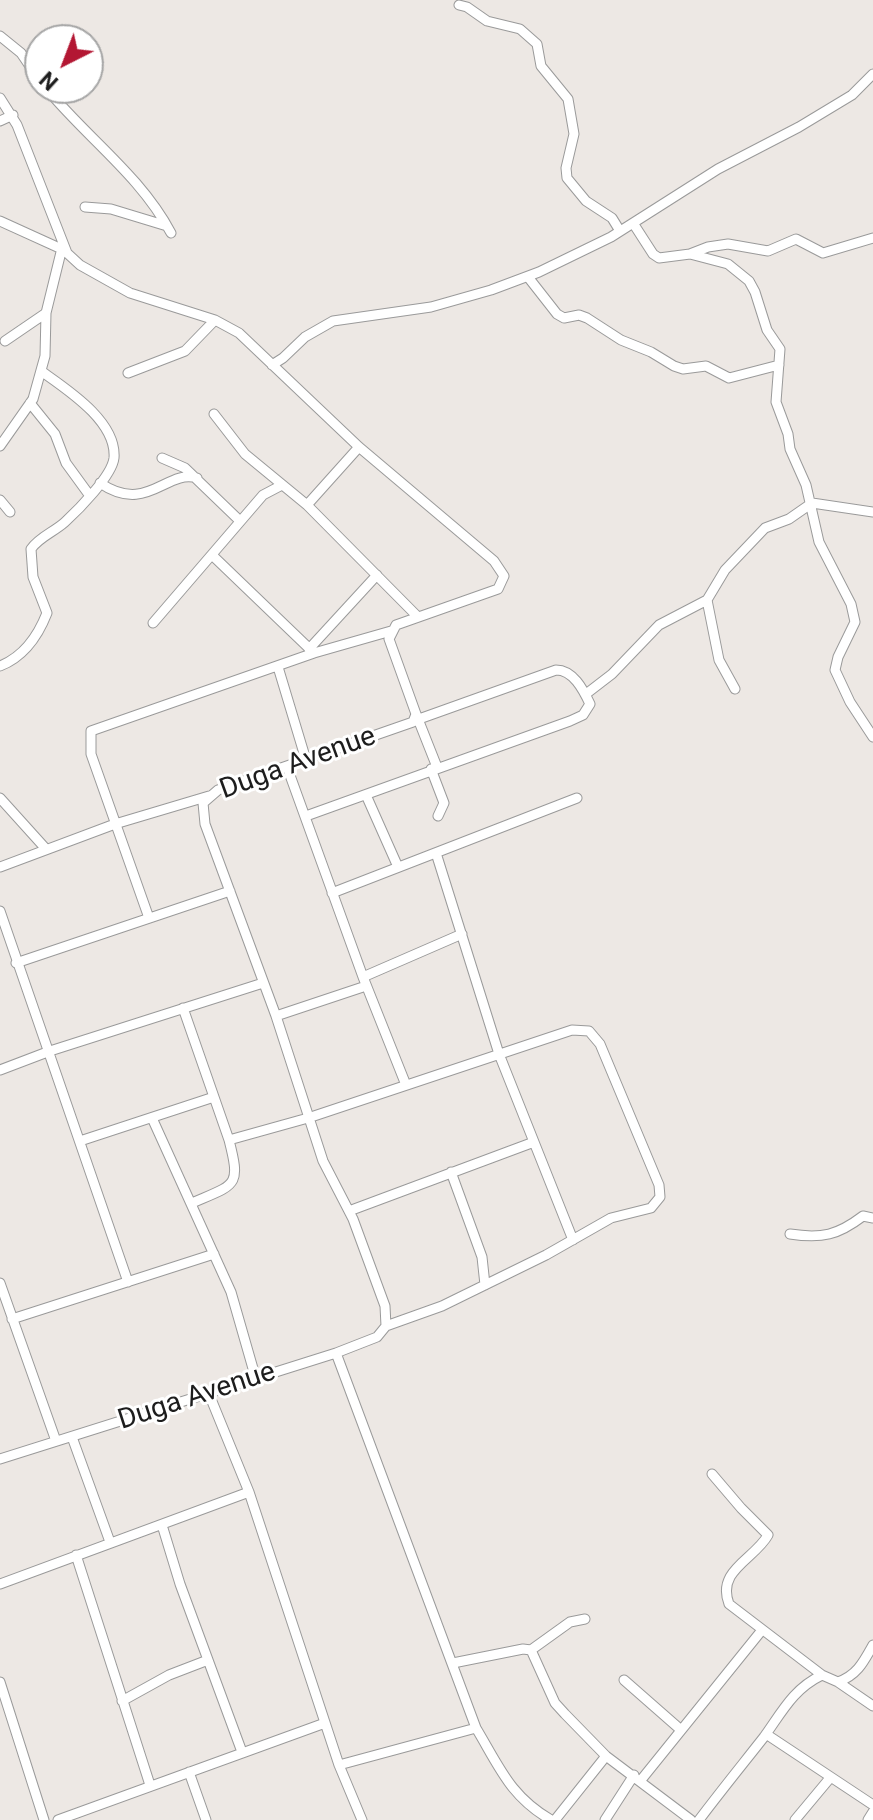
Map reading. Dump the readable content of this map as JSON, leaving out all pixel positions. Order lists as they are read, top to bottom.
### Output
{
  "streets": {
    "street": ["Duga Avenue"]
  },
  "north": "bottom left"
}
